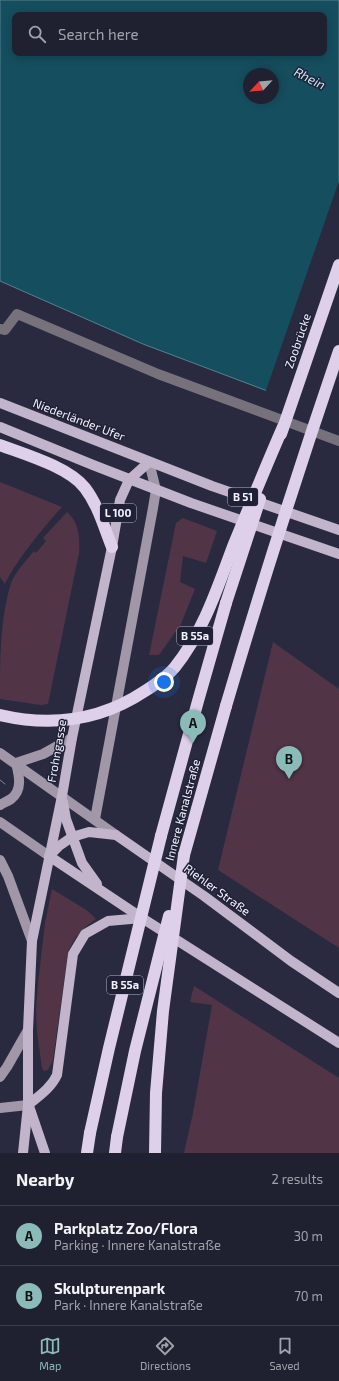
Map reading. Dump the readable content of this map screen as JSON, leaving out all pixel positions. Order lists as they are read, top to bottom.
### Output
{
  "streets": {
    "highway": ["Zoobrücke", "B 55a", "Innere Kanalstraße"],
    "main road": [
      "Niederländer Ufer",
      "B 51",
      "L 100",
      "Frohngasse",
      "Riehler Straße"
    ]
  },
  "crossings": [
    ["Zoobrücke", "B 55a"],
    ["Zoobrücke", "Innere Kanalstraße"],
    ["Niederländer Ufer", "B 51"],
    ["B 51", "Frohngasse"],
    ["B 55a", "Innere Kanalstraße"],
    ["Frohngasse", "Riehler Straße"]
  ],
  "water": ["Rhein"],
  "north": "bottom left",
  "page": {
    "search": "Search here",
    "pins": ["A", "B"],
    "heading": ["Nearby", "2 results"],
    "list": [
      {
        "mark": "A",
        "name": "Parkplatz Zoo/Flora",
        "note": "Parking · Innere Kanalstraße",
        "value": "30 m"
      },
      {
        "mark": "B",
        "name": "Skulpturenpark",
        "note": "Park · Innere Kanalstraße",
        "value": "70 m"
      }
    ],
    "nav": ["Map", "Directions", "Saved"]
  }
}
